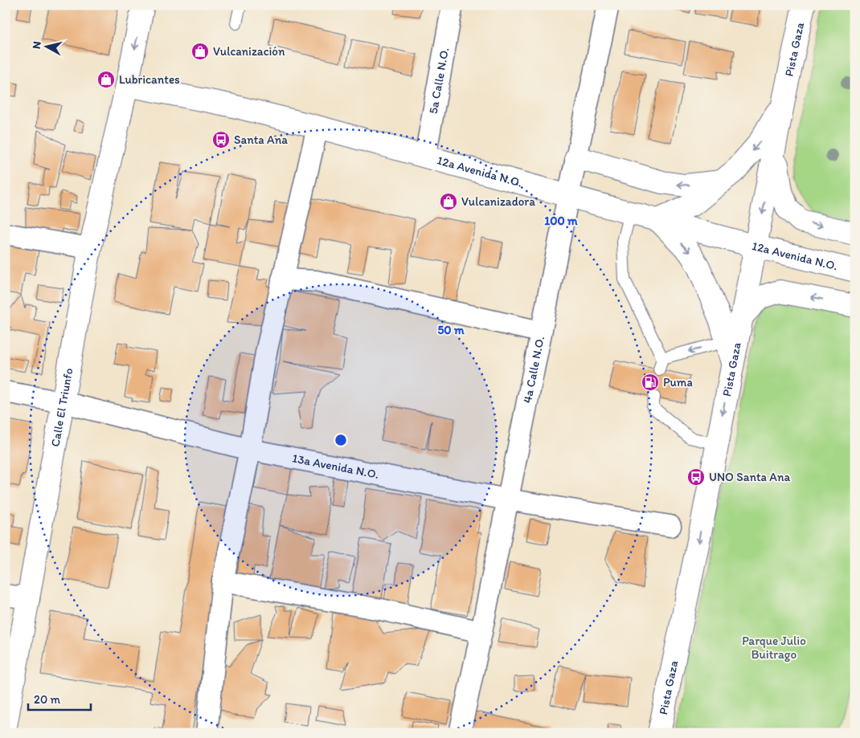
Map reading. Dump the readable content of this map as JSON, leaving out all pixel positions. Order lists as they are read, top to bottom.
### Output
{
  "streets": {
    "main road": ["Pista Gaza", "12a Avenida N.O.", "Calle El Triunfo"],
    "street": ["5a Calle N.O.", "4a Calle N.O.", "13a Avenida N.O."]
  },
  "crossings": [
    ["Pista Gaza", "12a Avenida N.O."],
    ["5a Calle N.O.", "12a Avenida N.O."],
    ["12a Avenida N.O.", "4a Calle N.O."],
    ["12a Avenida N.O.", "Calle El Triunfo"],
    ["4a Calle N.O.", "13a Avenida N.O."],
    ["Calle El Triunfo", "13a Avenida N.O."]
  ],
  "one_way": ["Pista Gaza"],
  "parks": ["Parque Julio Buitrago"],
  "places": {
    "shop": ["Vulcanización", "Lubricantes", "Vulcanizadora"],
    "bus stop": ["Santa Ana", "UNO Santa Ana"],
    "fuel station": ["Puma"]
  },
  "scale_bar": "20 m",
  "north": "left",
  "rings": ["100 m", "50 m"]
}
